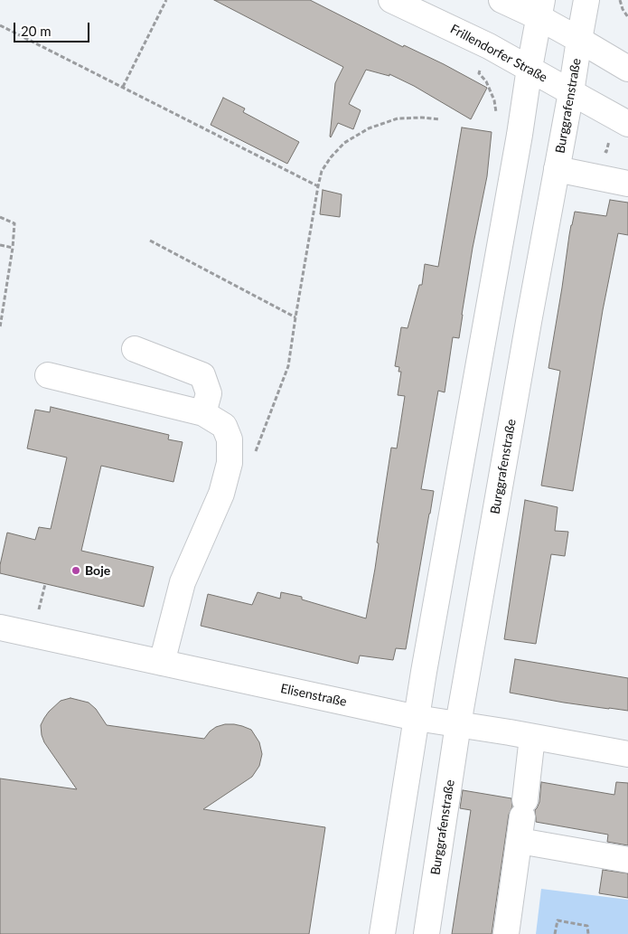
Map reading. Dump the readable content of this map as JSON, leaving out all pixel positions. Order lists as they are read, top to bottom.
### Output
{
  "streets": {
    "main road": ["Frillendorfer Straße", "Burggrafenstraße", "Elisenstraße"]
  },
  "crossings": [
    ["Frillendorfer Straße", "Burggrafenstraße"],
    ["Burggrafenstraße", "Elisenstraße"]
  ],
  "places": ["Boje"],
  "scale_bar": "20 m"
}
